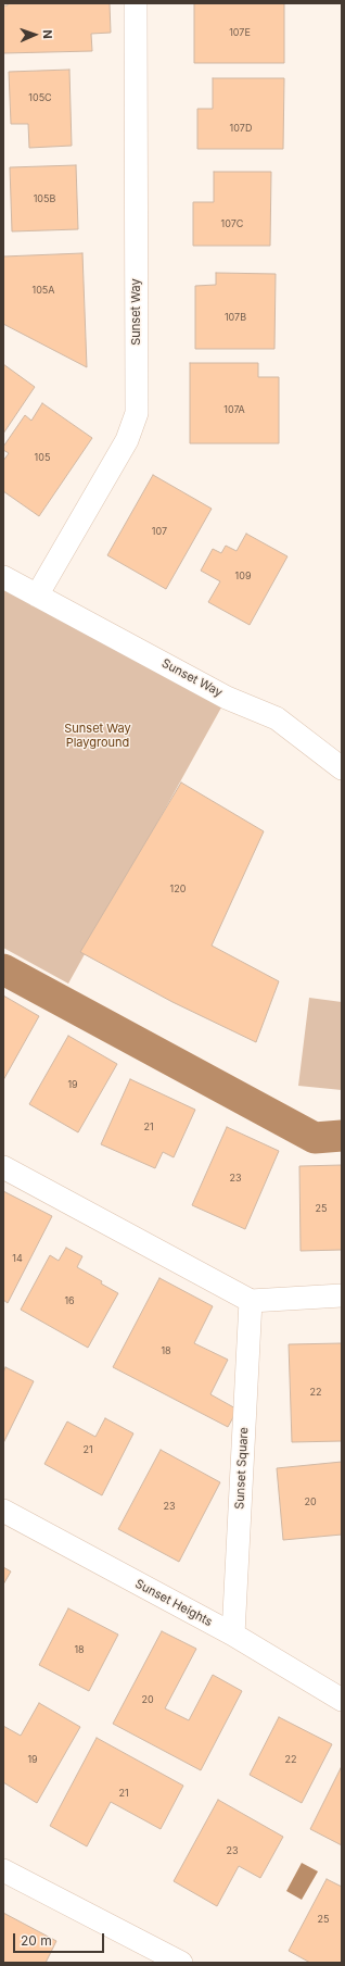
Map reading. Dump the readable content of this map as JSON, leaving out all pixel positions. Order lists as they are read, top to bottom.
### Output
{
  "streets": {
    "street": ["Sunset Way", "Sunset Square", "Sunset Heights"]
  },
  "crossings": [
    ["Sunset Square", "Sunset Heights"]
  ],
  "parks": ["Sunset Way Playground"],
  "house_numbers": [
    "107E",
    "105C",
    "107D",
    "105B",
    "107C",
    "105A",
    "107B",
    "107A",
    "105",
    "107",
    "109",
    "120",
    "19",
    "21",
    "23",
    "25",
    "14",
    "16",
    "18",
    "22",
    "21",
    "20",
    "23",
    "18",
    "20",
    "19",
    "22",
    "21",
    "23",
    "25"
  ],
  "scale_bar": "20 m",
  "north": "right"
}
